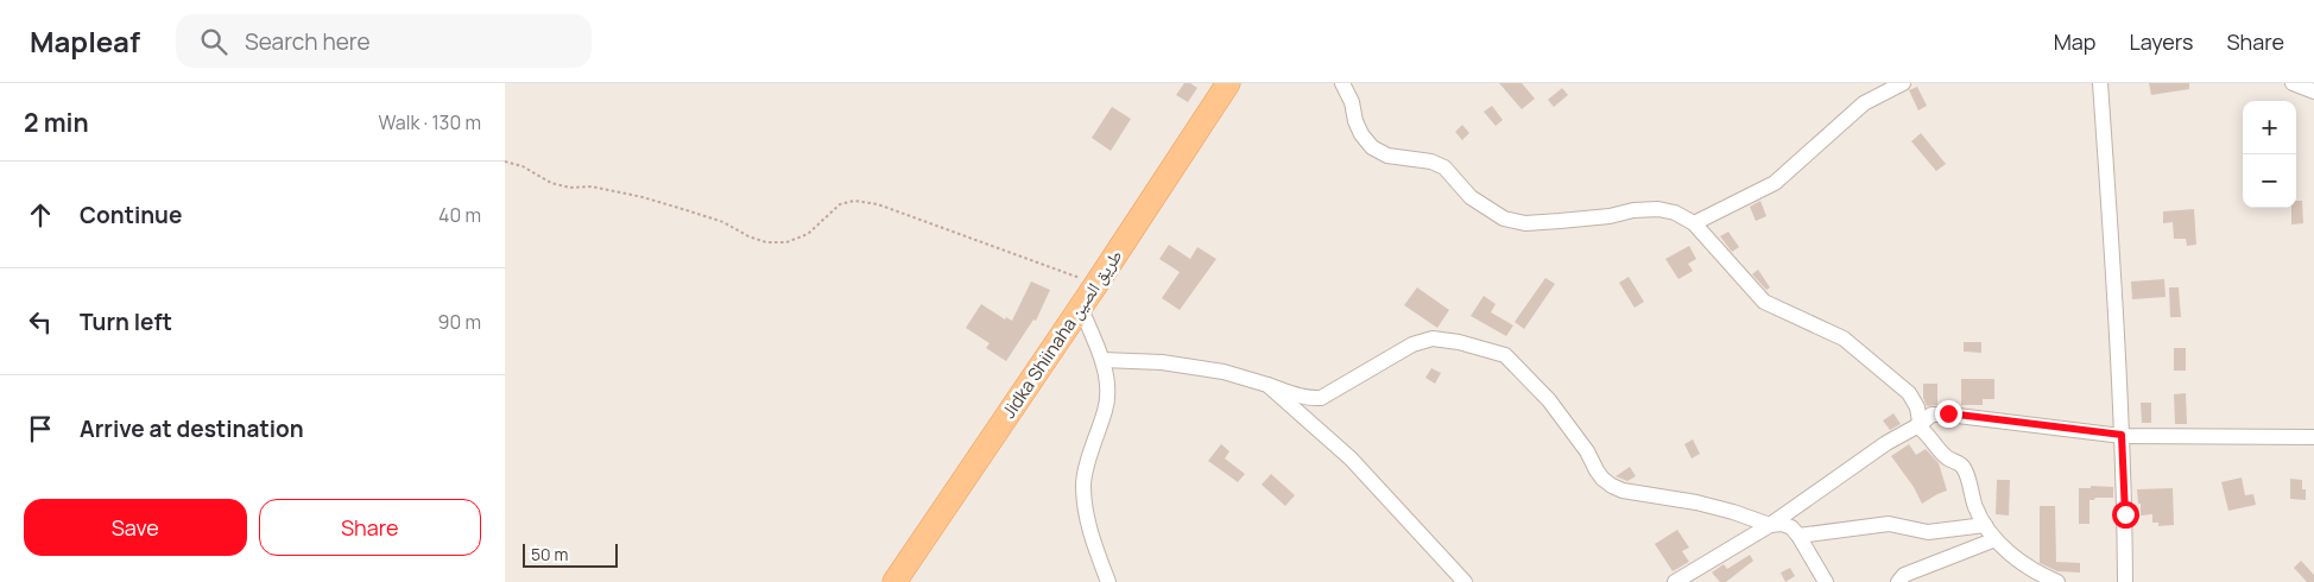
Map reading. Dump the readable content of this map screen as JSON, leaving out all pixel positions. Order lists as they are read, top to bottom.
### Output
{
  "streets": {
    "main road": ["Jidka Shiinaha طريق الصين"]
  },
  "scale_bar": "50 m",
  "page": {
    "header": "Mapleaf",
    "search": "Search here",
    "nav": ["Map", "Layers", "Share"],
    "heading": ["2 min", "Walk · 130 m"],
    "map_buttons": ["+", "−"],
    "list": [
      ["Continue", "40 m"],
      ["Turn left", "90 m"],
      "Arrive at destination"
    ],
    "buttons": ["Save", "Share"],
    "scale": "50 m"
  }
}
